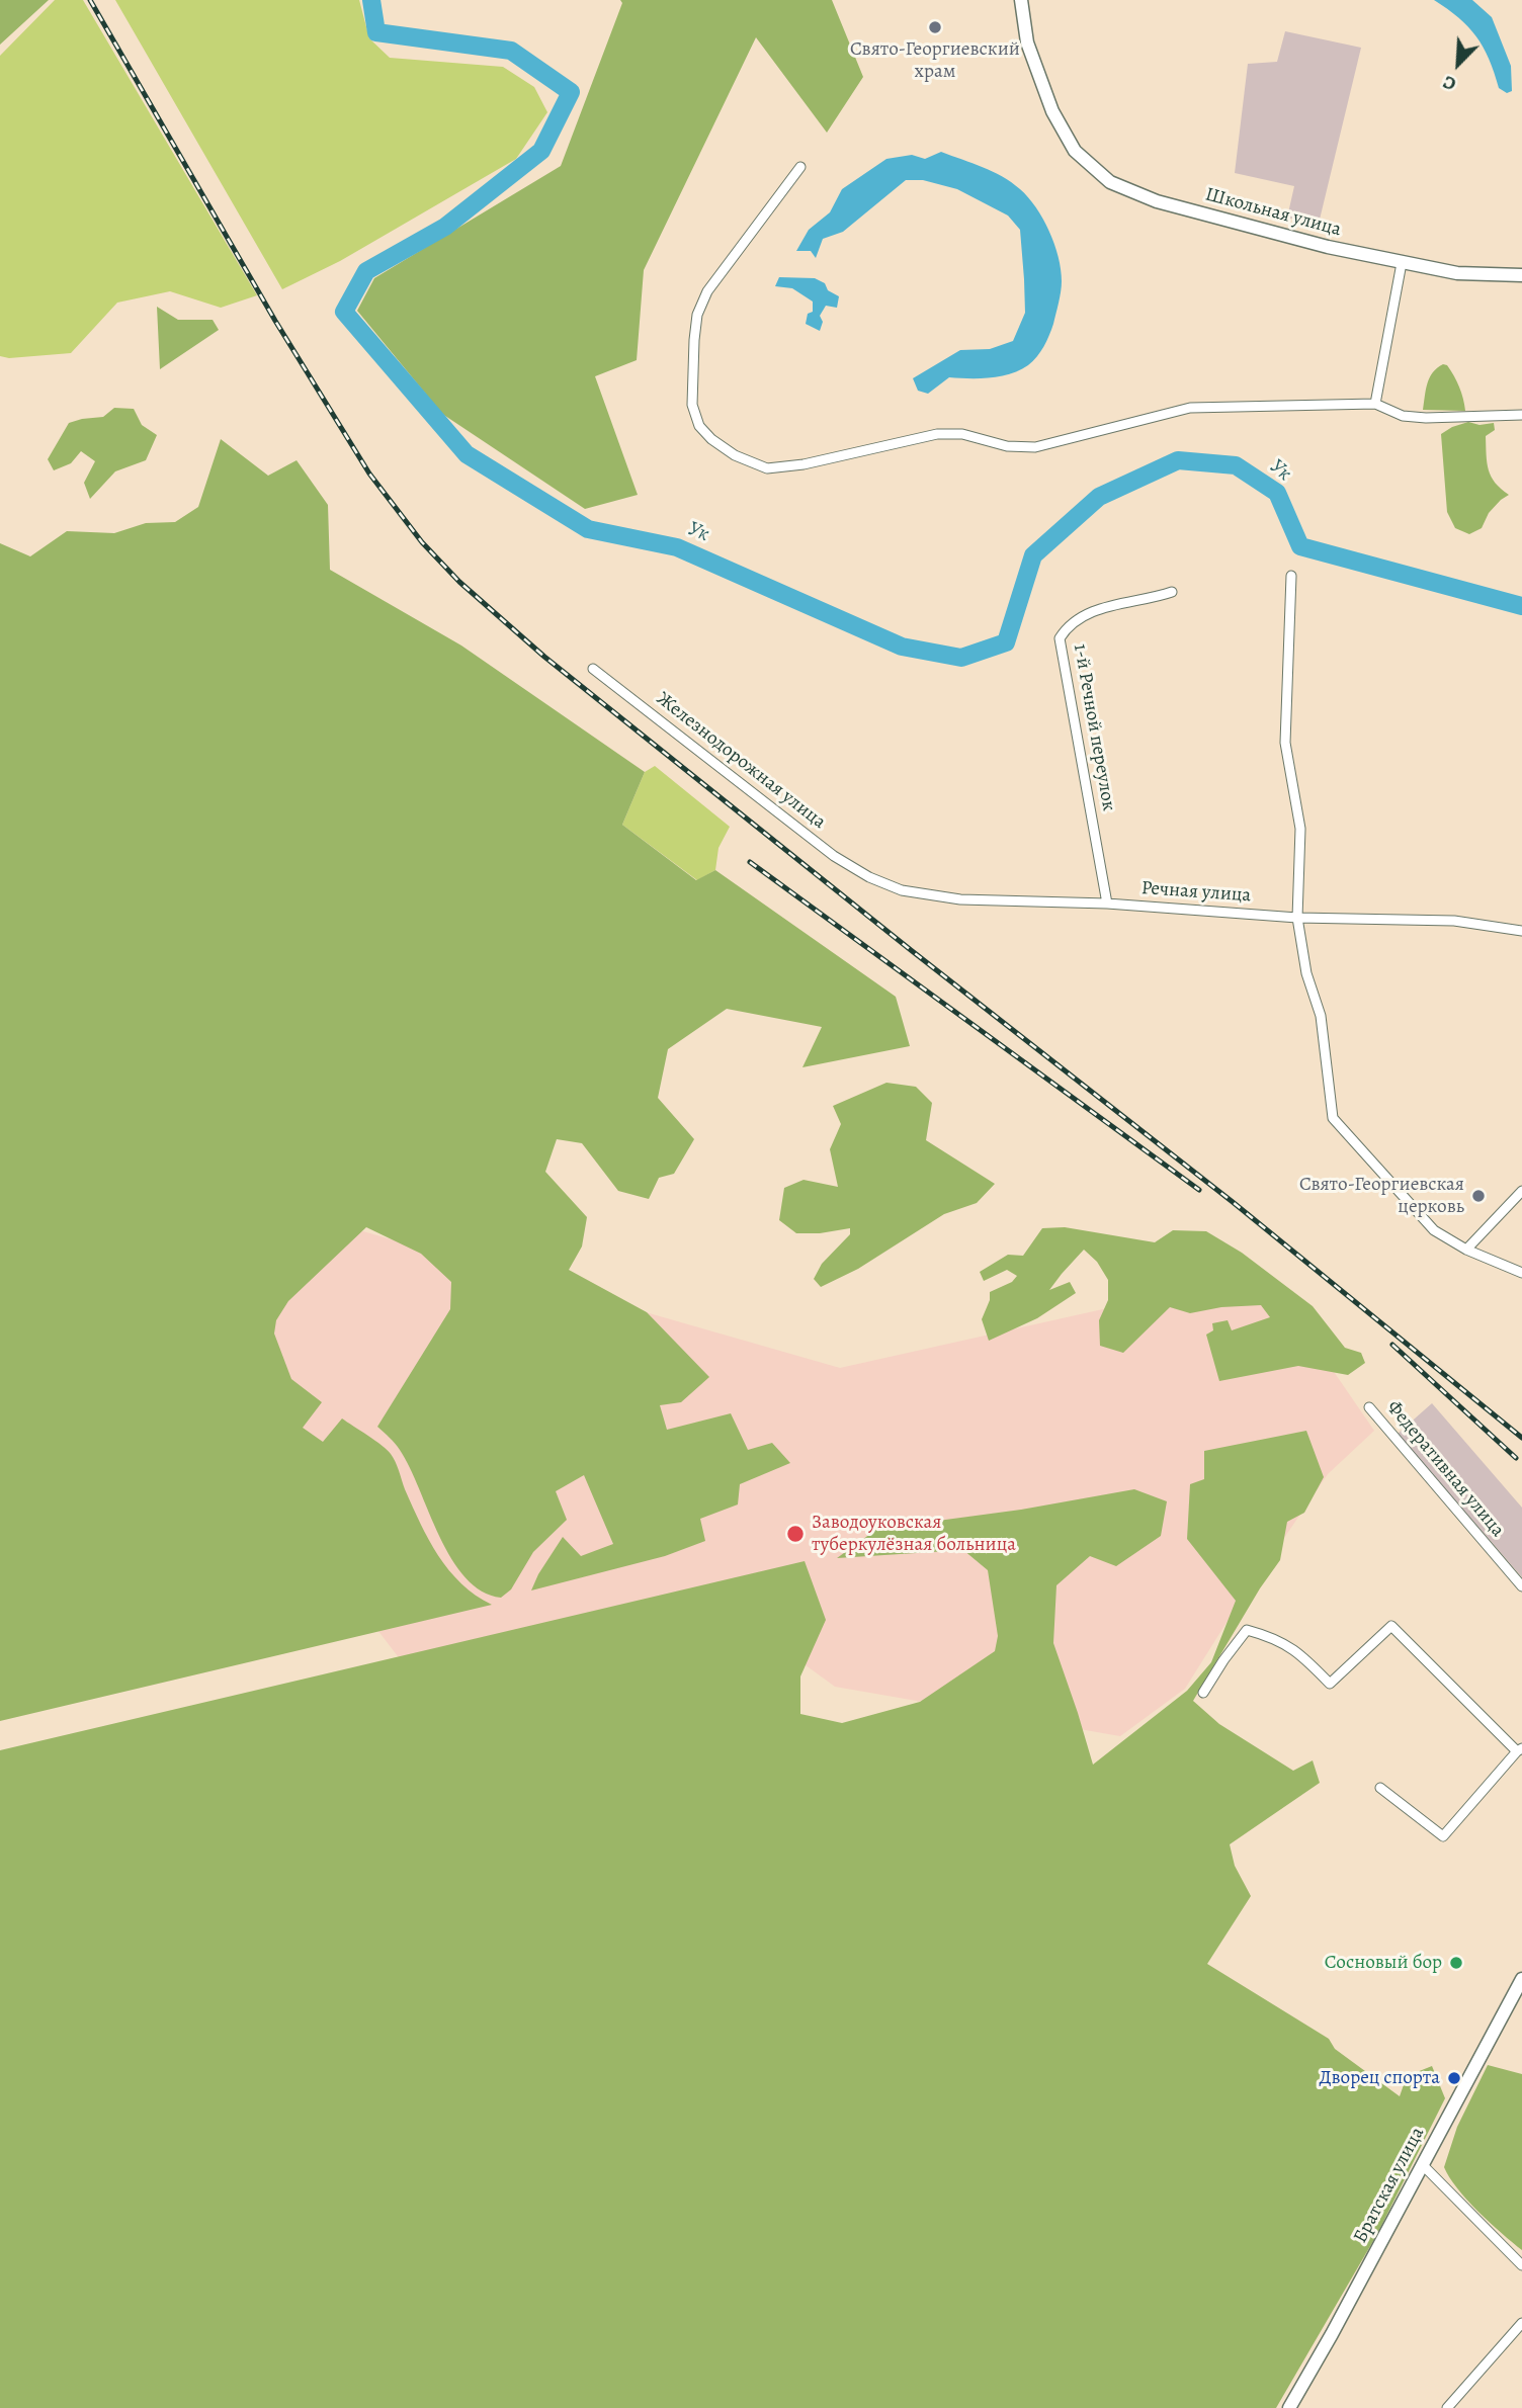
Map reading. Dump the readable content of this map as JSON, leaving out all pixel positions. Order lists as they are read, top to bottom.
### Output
{
  "streets": {
    "street": [
      "Школьная улица",
      "1-й Речной переулок",
      "Железнодорожная улица",
      "Речная улица",
      "Федеративная улица",
      "Братская улица"
    ]
  },
  "crossings": [
    ["1-й Речной переулок", "Речная улица"],
    ["Железнодорожная улица", "Речная улица"]
  ],
  "water": ["Ук"],
  "places": [
    "Свято-Георгиевский храм",
    "Свято-Георгиевская церковь",
    "Заводоуковская туберкулёзная больница",
    "Сосновый бор",
    "Дворец спорта"
  ],
  "north": "bottom left"
}
